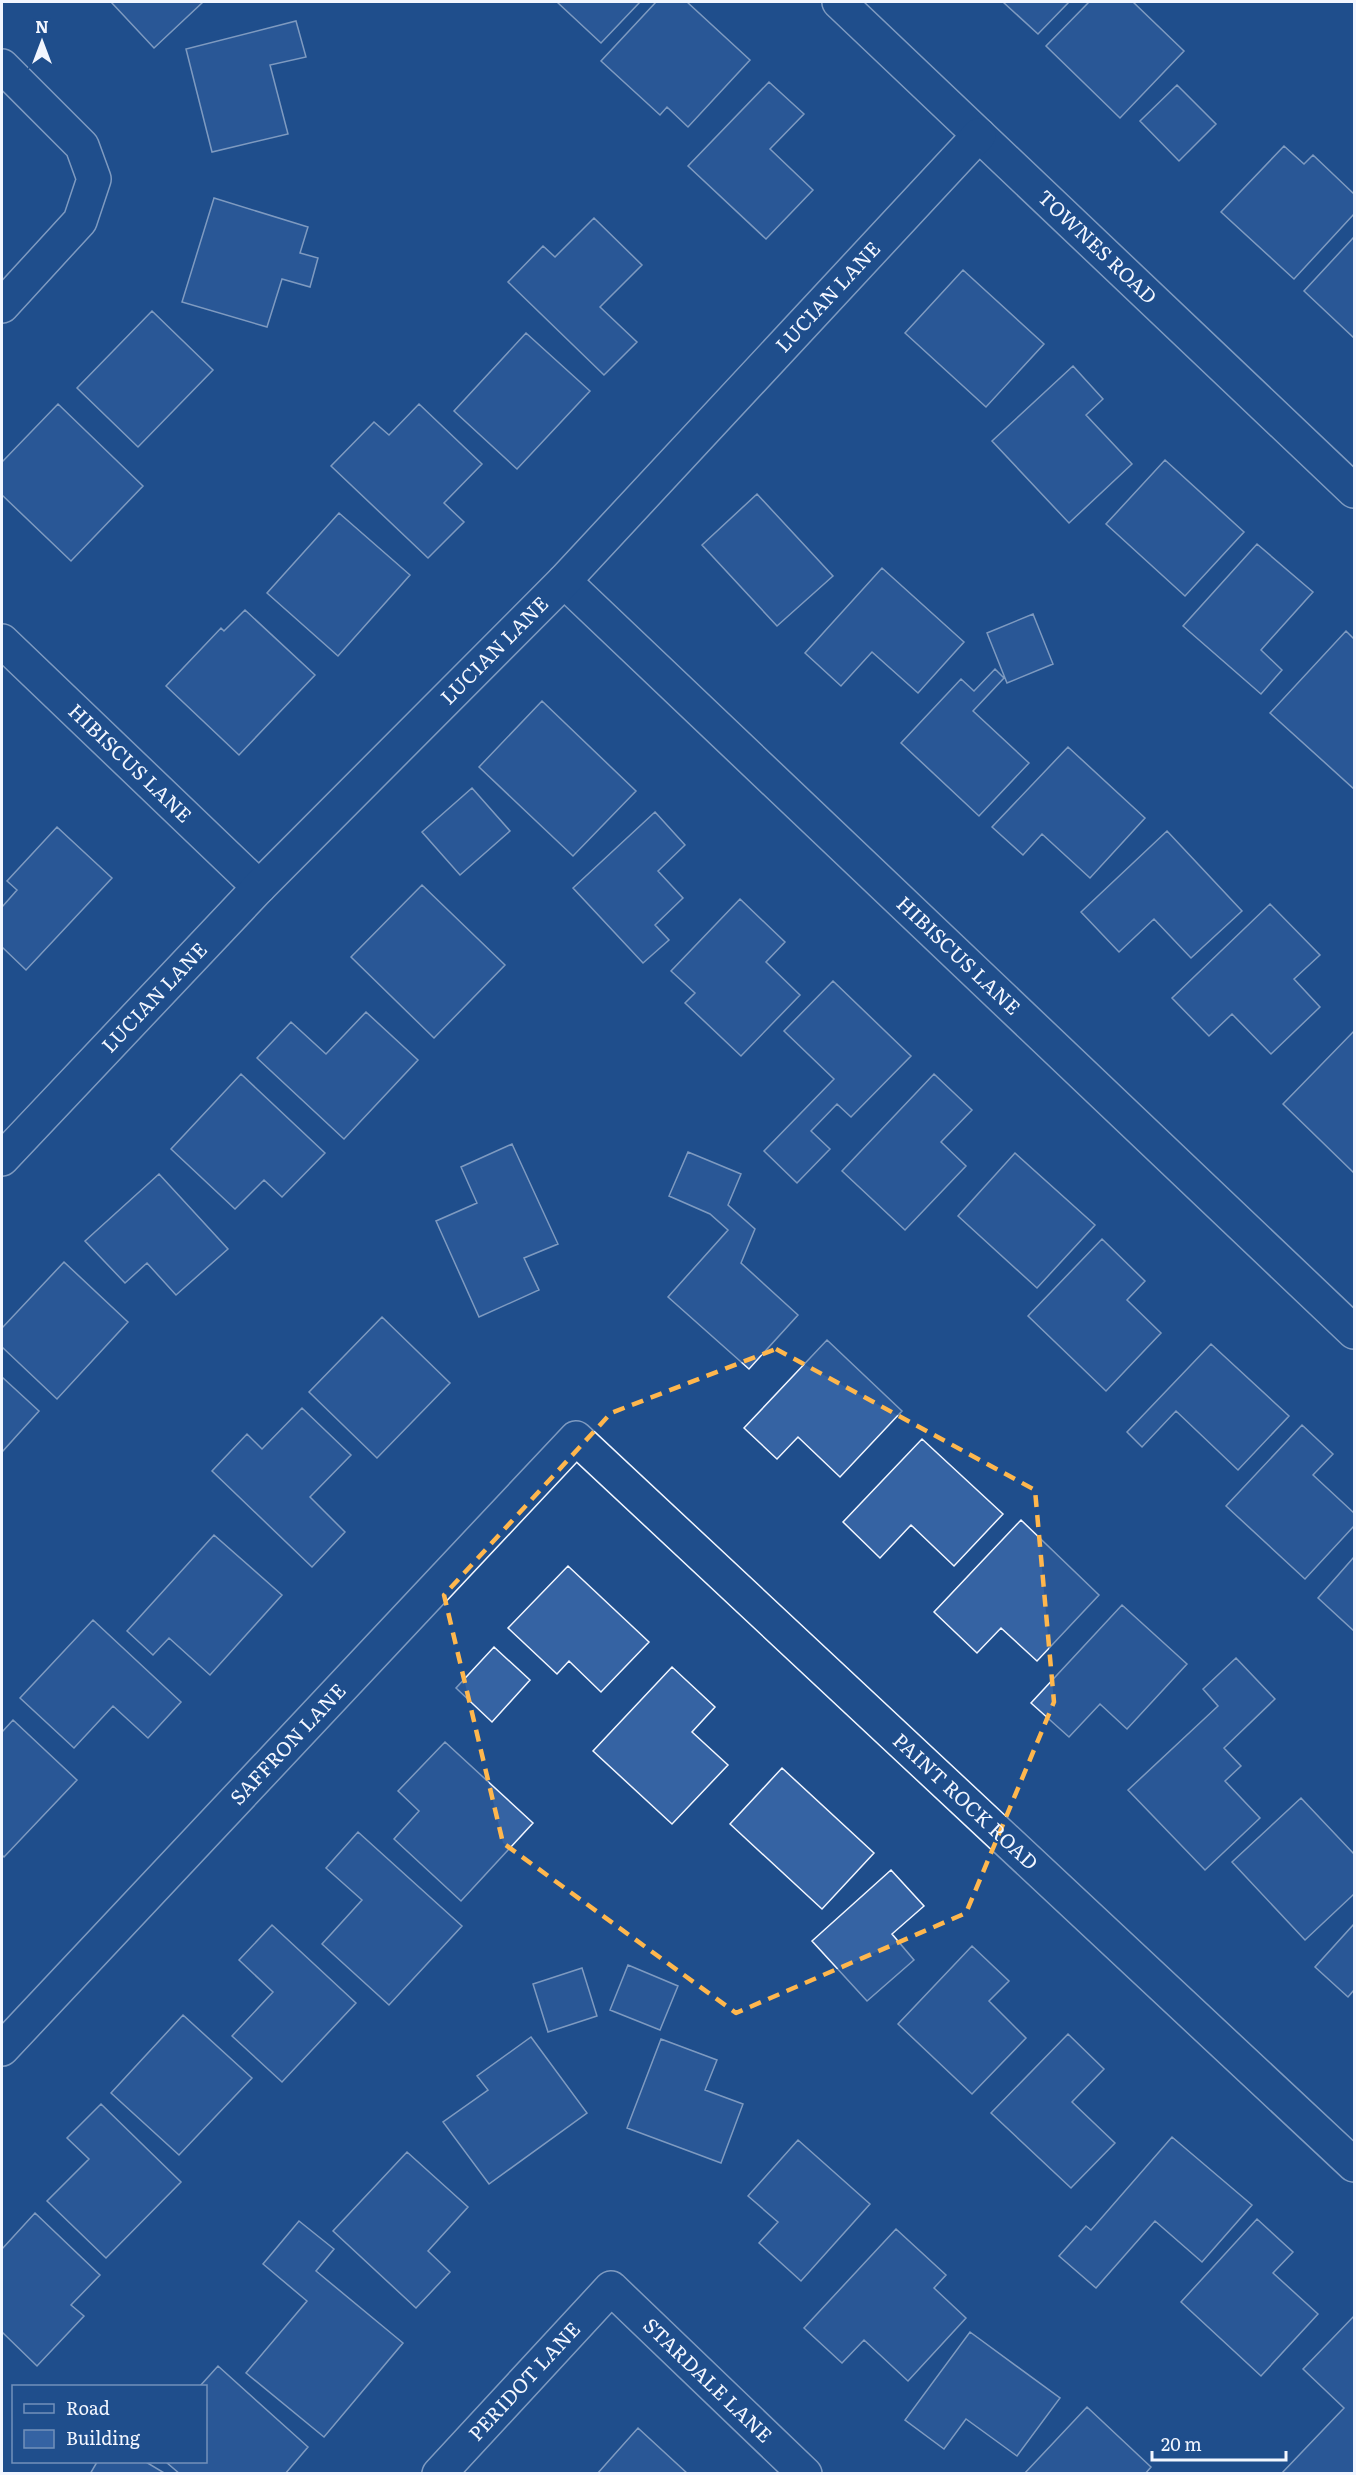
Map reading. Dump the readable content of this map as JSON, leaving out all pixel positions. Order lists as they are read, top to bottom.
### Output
{
  "streets": {
    "street": [
      "TOWNES ROAD",
      "LUCIAN LANE",
      "HIBISCUS LANE",
      "SAFFRON LANE",
      "PAINT ROCK ROAD",
      "PERIDOT LANE",
      "STARDALE LANE"
    ]
  },
  "crossings": [
    ["TOWNES ROAD", "LUCIAN LANE"],
    ["LUCIAN LANE", "HIBISCUS LANE"],
    ["SAFFRON LANE", "PAINT ROCK ROAD"],
    ["PERIDOT LANE", "STARDALE LANE"]
  ],
  "legend": ["Road", "Building"],
  "scale_bar": "20 m",
  "north": "top"
}
